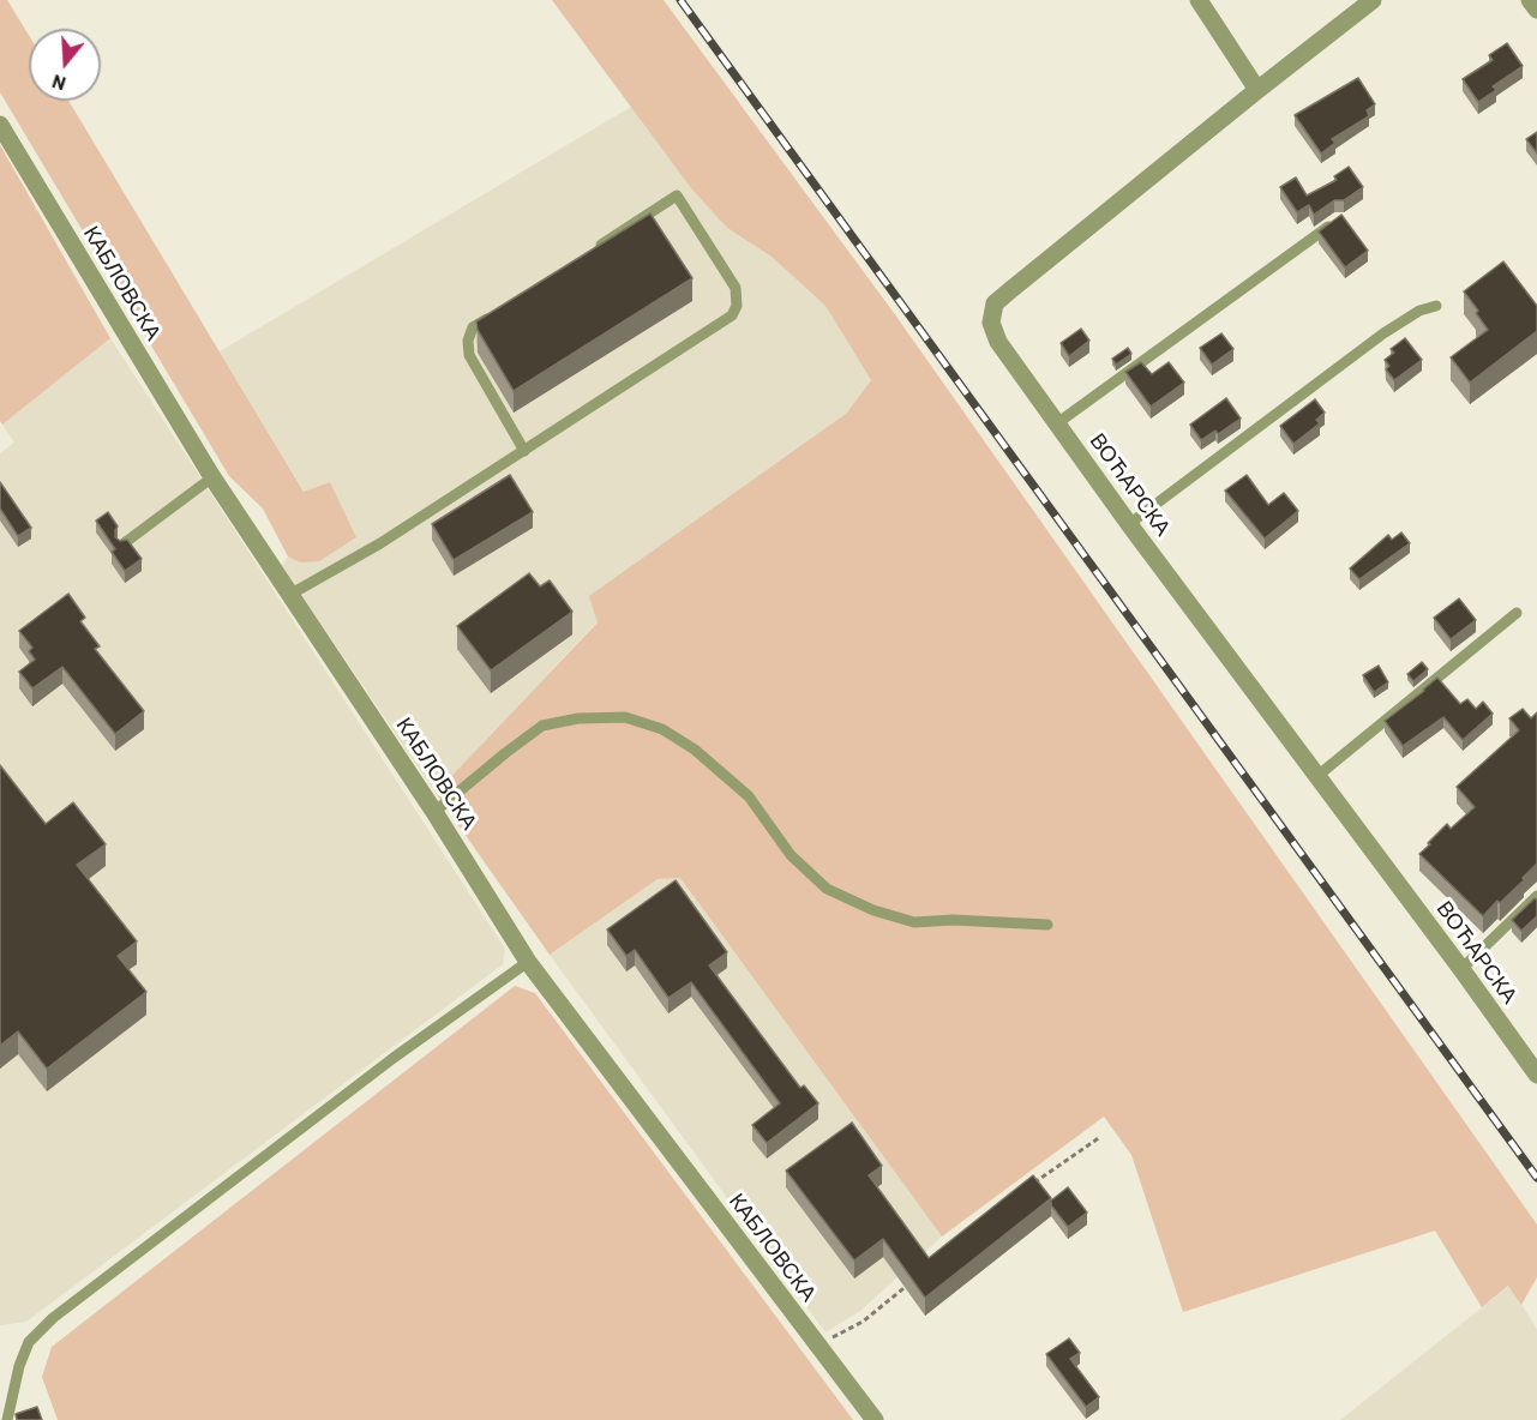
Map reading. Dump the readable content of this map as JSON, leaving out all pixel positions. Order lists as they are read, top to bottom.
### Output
{
  "streets": {
    "street": ["КАБЛОВСКА", "ВОЋАРСКА"]
  },
  "north": "bottom"
}
